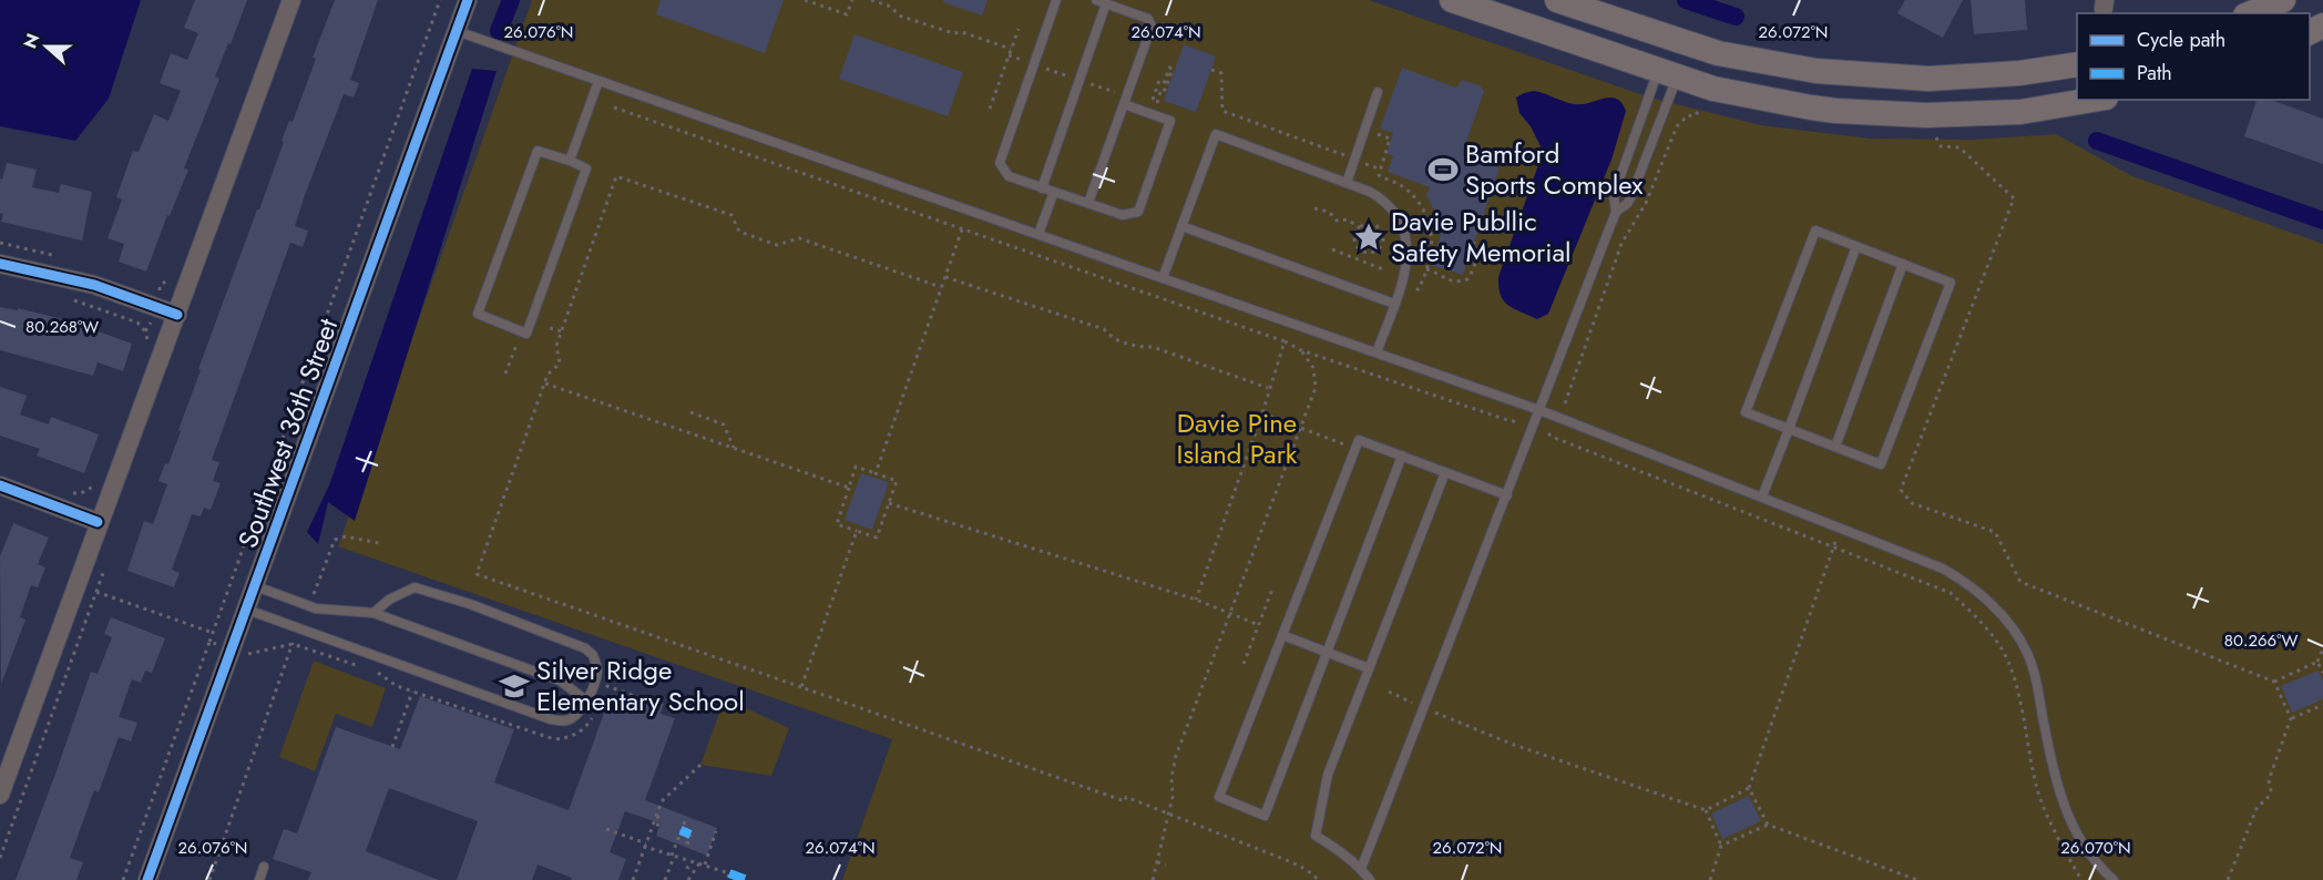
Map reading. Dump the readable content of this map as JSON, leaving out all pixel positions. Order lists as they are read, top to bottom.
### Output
{
  "streets": {
    "street": ["Southwest 36th Street"]
  },
  "parks": ["Davie Pine Island Park"],
  "places": {
    "sports": ["Bamford Sports Complex"],
    "place": ["Davie Publlic Safety Memorial"],
    "school or university": ["Silver Ridge Elementary School"]
  },
  "legend": ["Cycle path", "Path"],
  "north": "left",
  "coordinates": [
    "26.072°N",
    "26.076°N",
    "26.074°N",
    "80.268°W",
    "80.266°W",
    "26.070°N"
  ]
}
